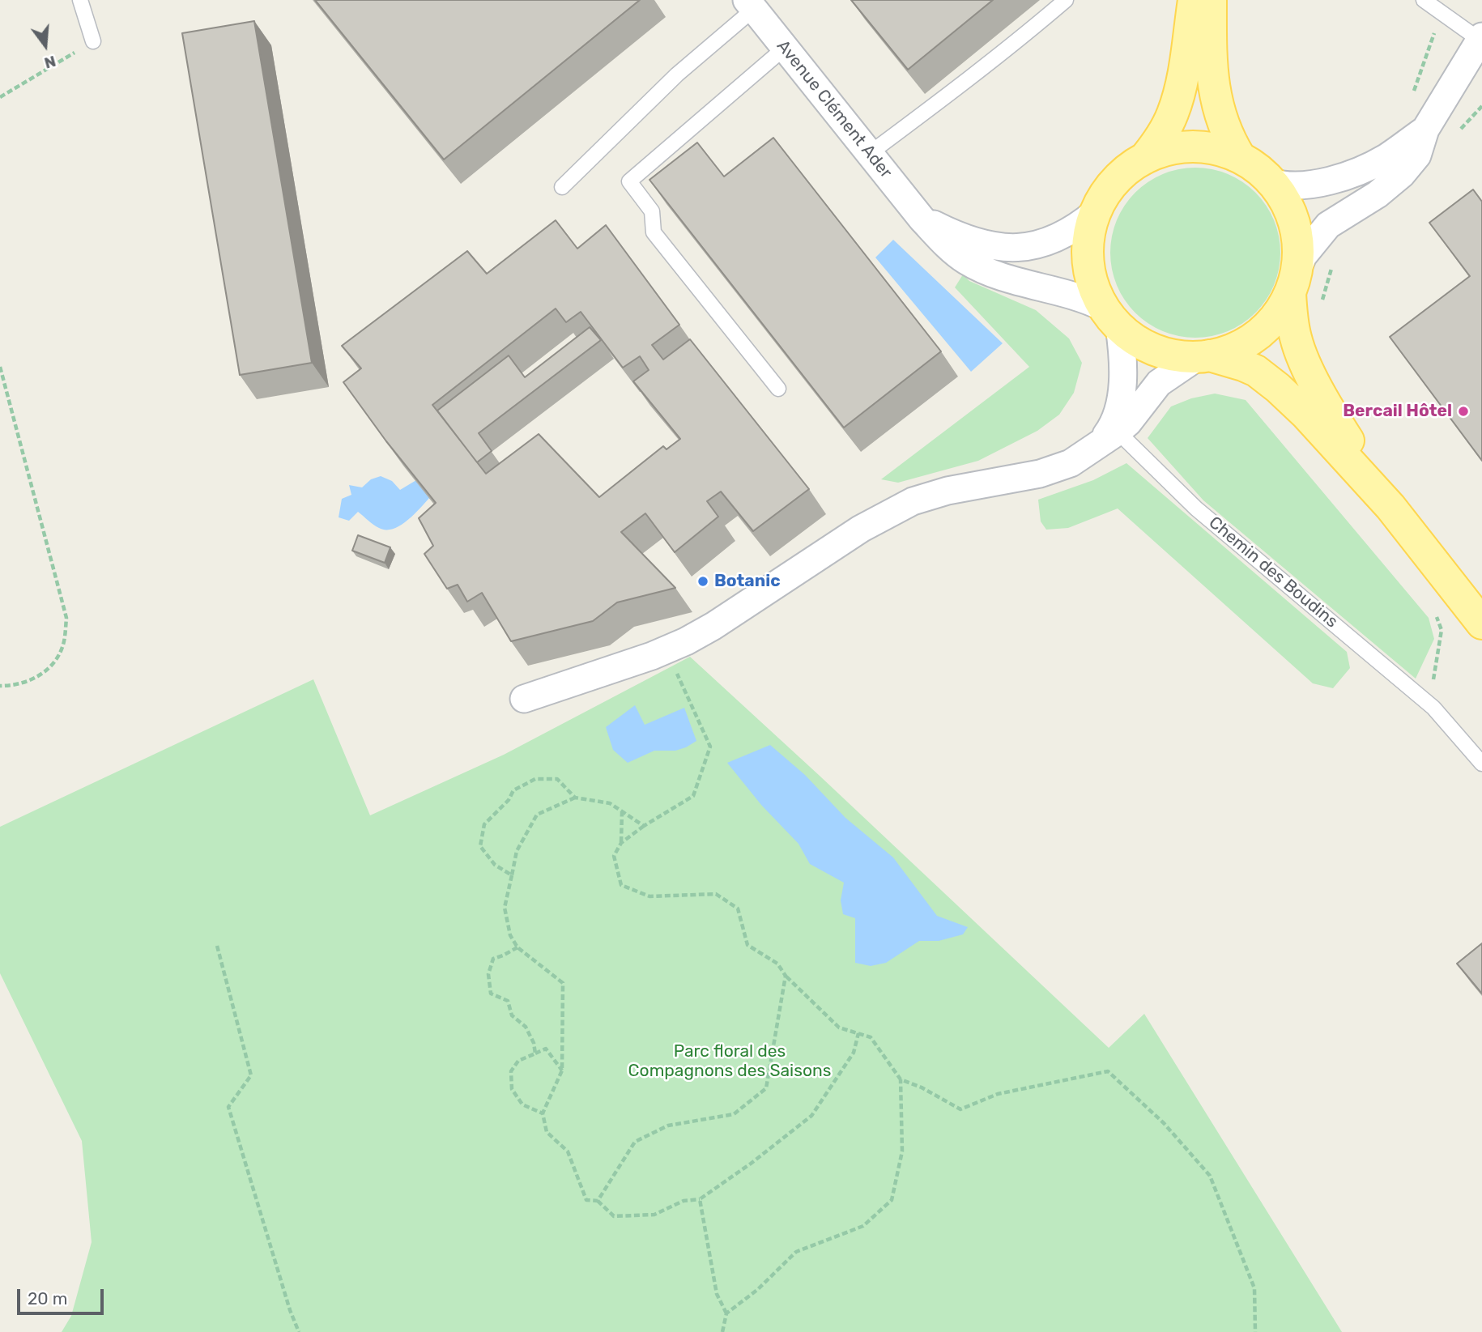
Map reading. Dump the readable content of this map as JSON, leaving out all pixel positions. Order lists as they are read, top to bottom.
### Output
{
  "streets": {
    "street": ["Avenue Clément Ader"],
    "lane": ["Chemin des Boudins"]
  },
  "parks": ["Parc floral des Compagnons des Saisons"],
  "places": ["Bercail Hôtel", "Botanic"],
  "scale_bar": "20 m",
  "north": "bottom"
}
